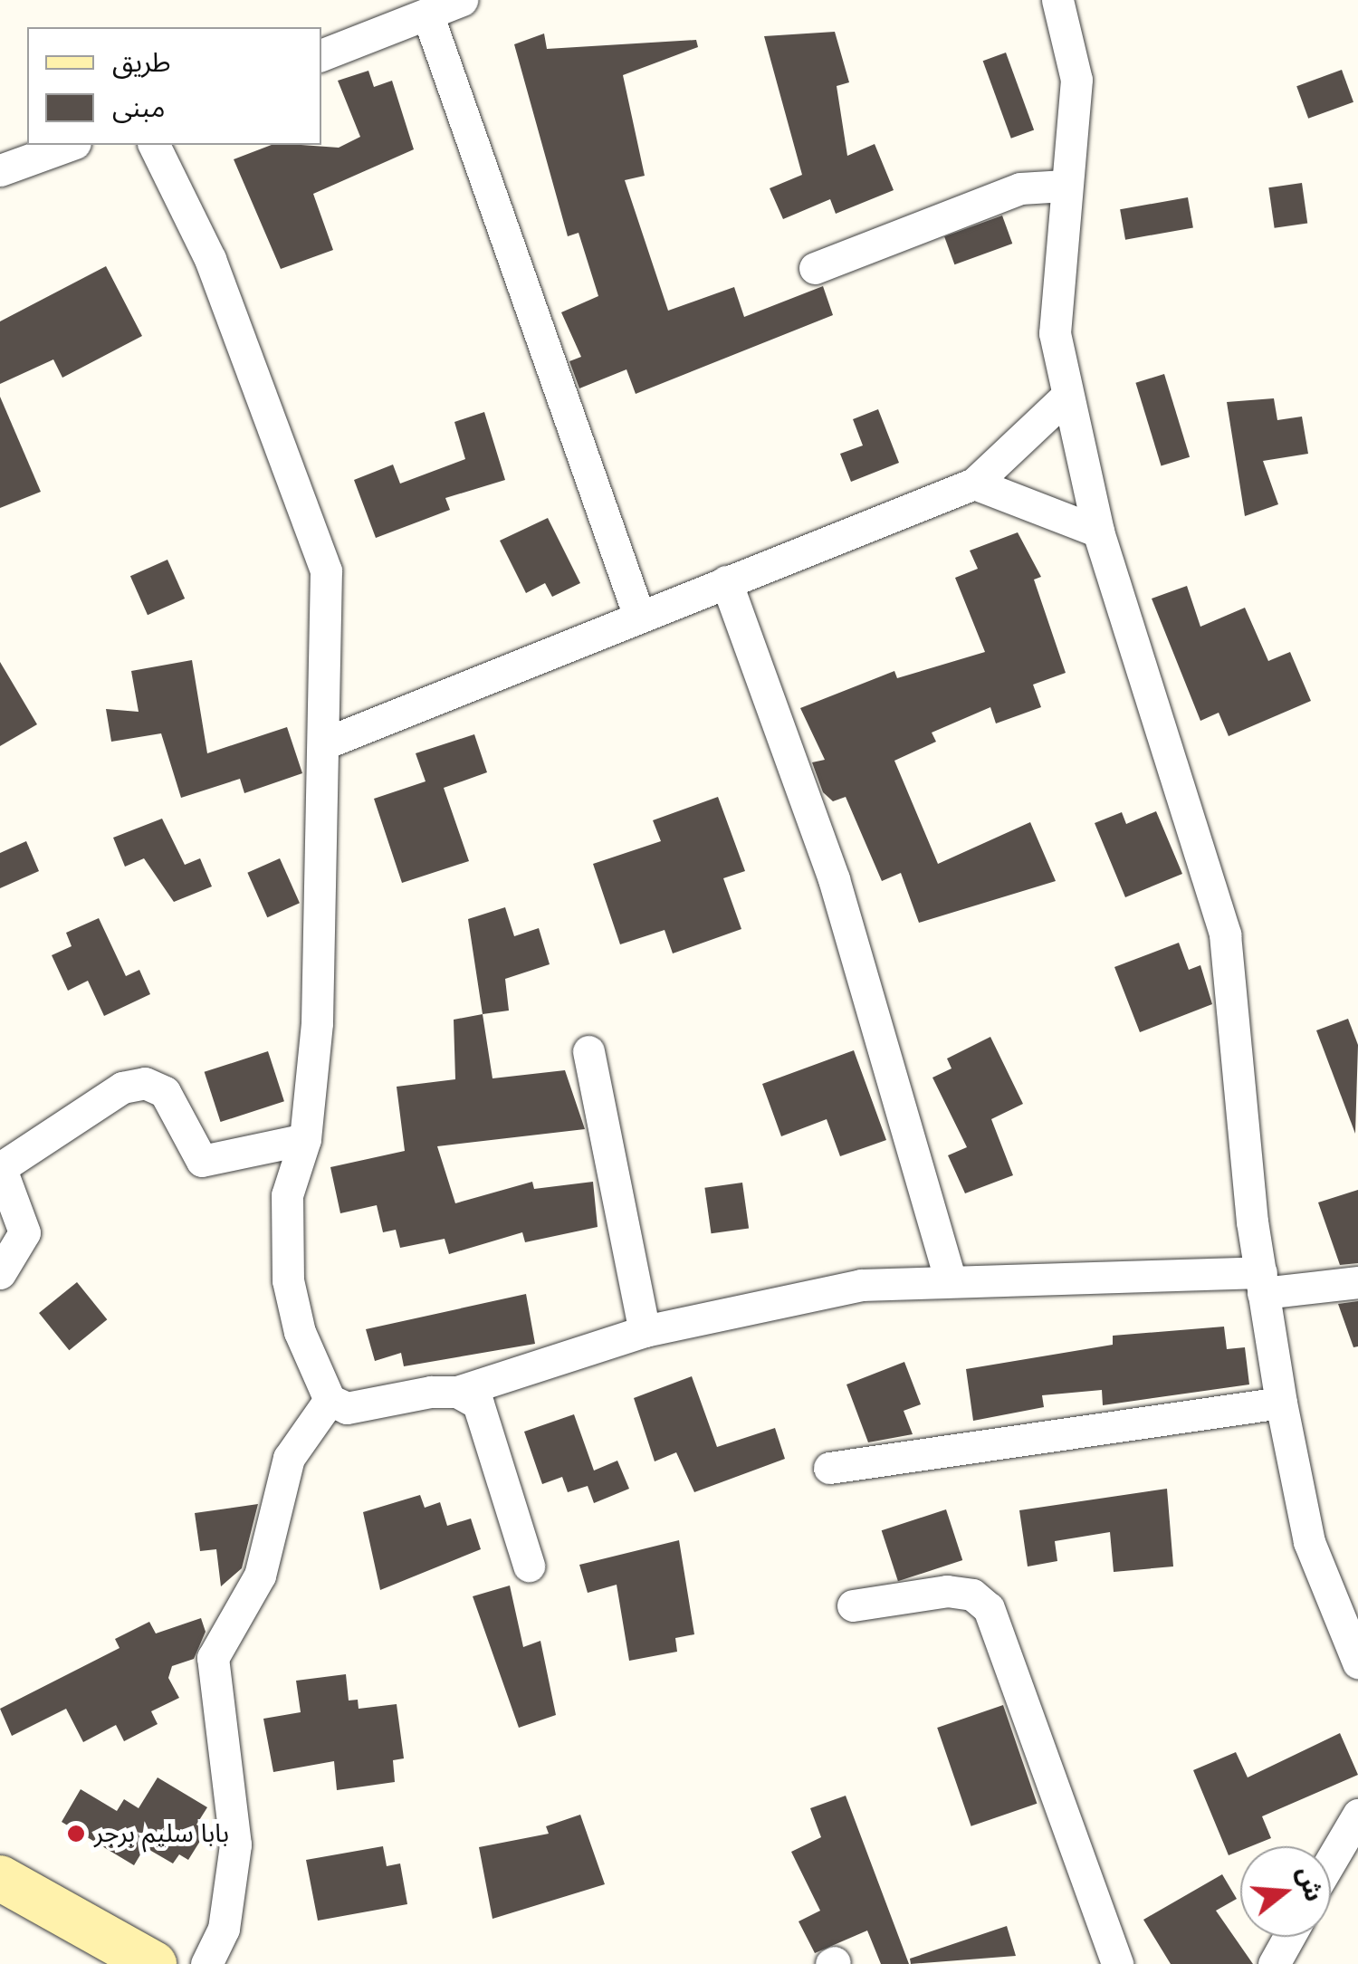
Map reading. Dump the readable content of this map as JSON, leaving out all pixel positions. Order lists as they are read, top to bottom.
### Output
{
  "places": ["بابا سليم برجر"],
  "legend": ["طريق", "مبنى"],
  "north": "right"
}
